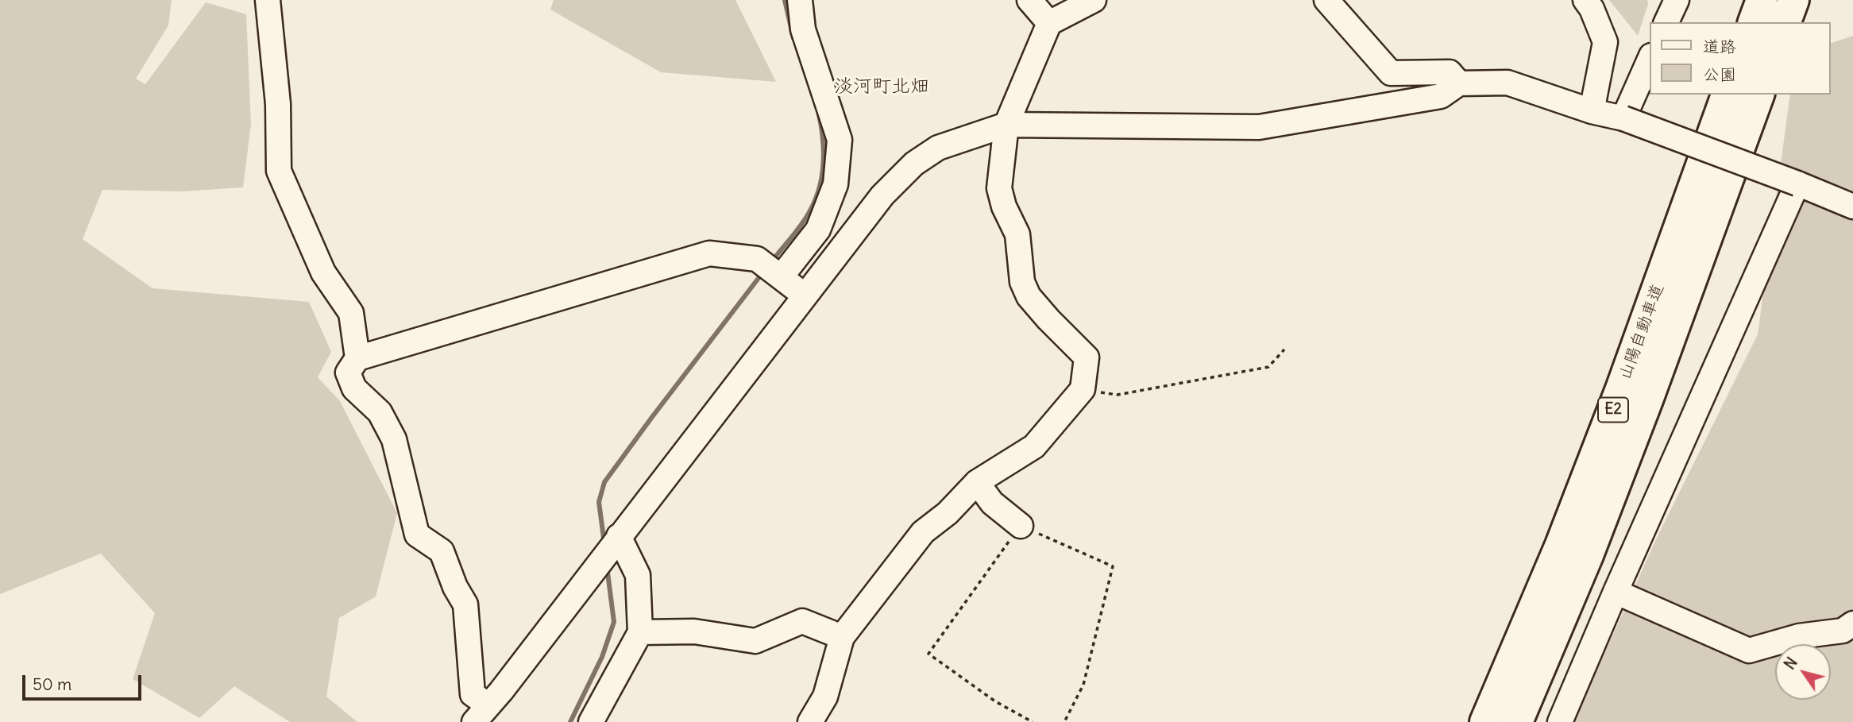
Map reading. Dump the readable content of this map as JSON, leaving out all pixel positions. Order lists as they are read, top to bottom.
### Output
{
  "streets": {
    "highway": ["山陽自動車道", "E2"]
  },
  "districts": ["淡河町北畑"],
  "legend": ["道路", "公園"],
  "scale_bar": "50 m",
  "north": "top left"
}
